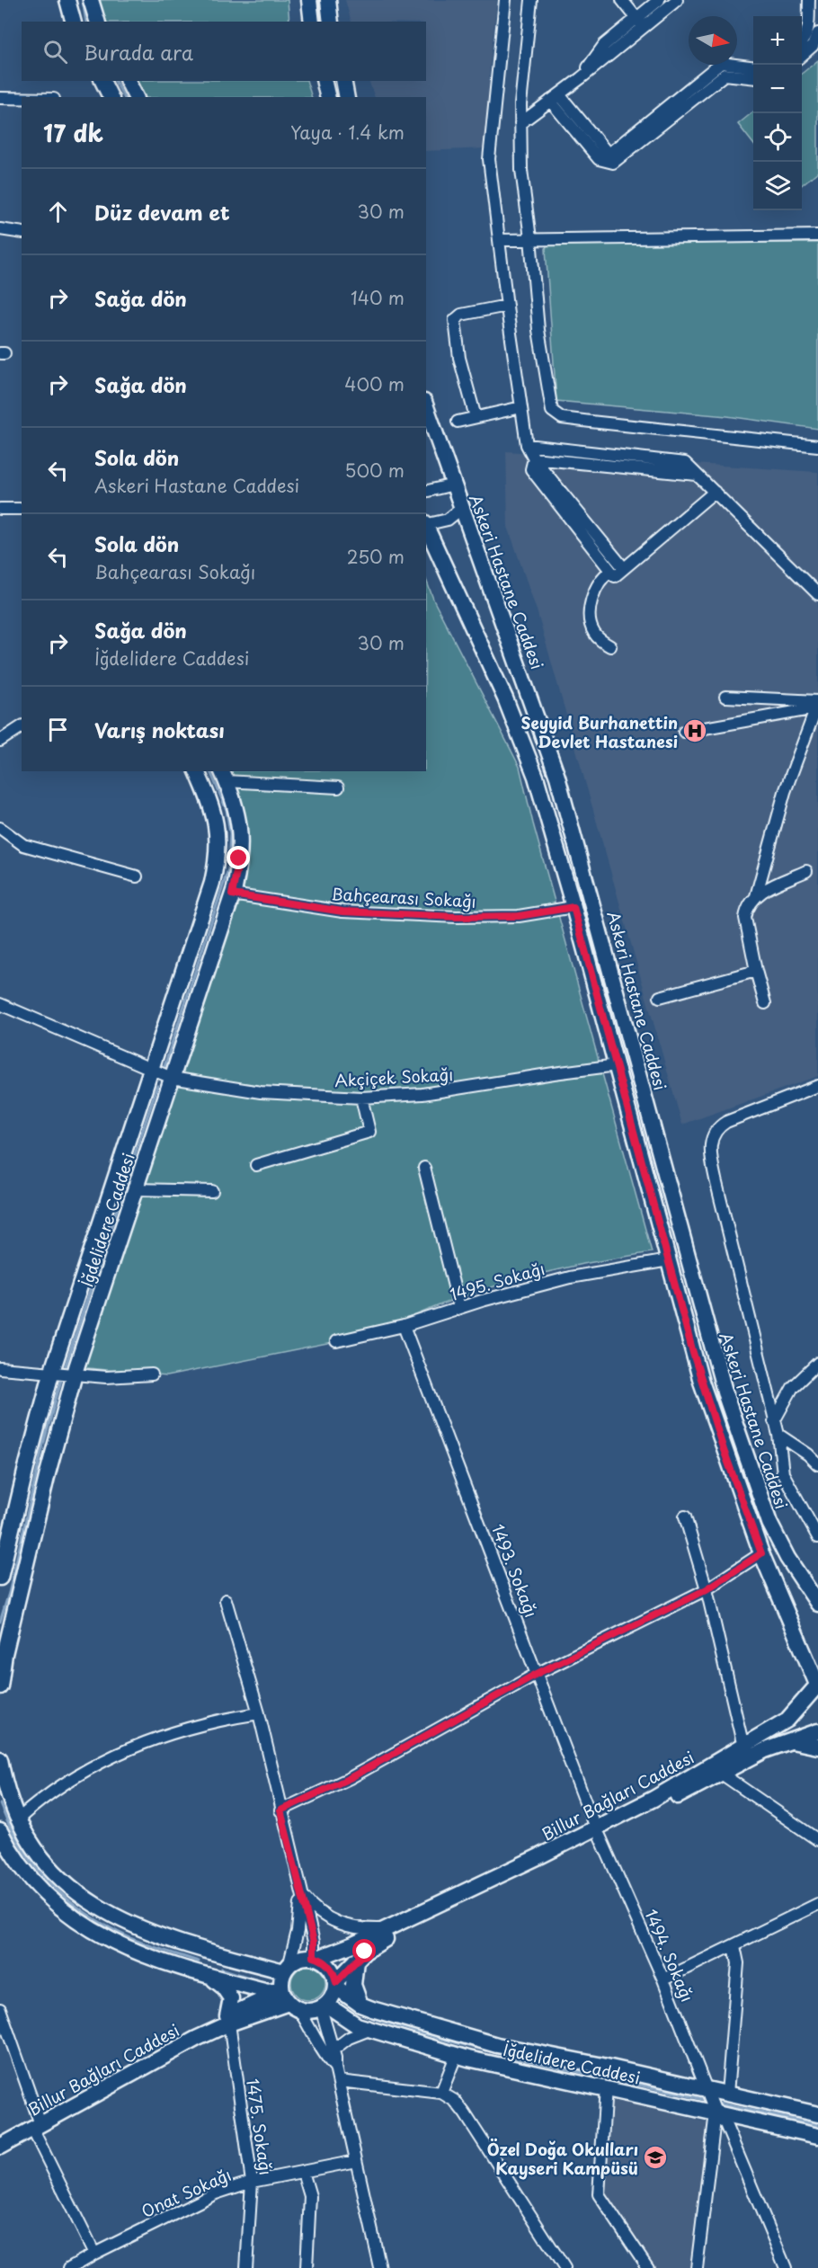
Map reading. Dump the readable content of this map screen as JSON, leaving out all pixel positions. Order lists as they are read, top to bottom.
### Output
{
  "streets": {
    "street": [
      "Askeri Hastane Caddesi",
      "Bahçearası Sokağı",
      "Akçiçek Sokağı",
      "İğdelidere Caddesi",
      "1495. Sokağı",
      "1493. Sokağı",
      "Billur Bağları Caddesi",
      "1494. Sokağı",
      "1475. Sokağı",
      "Onat Sokağı"
    ]
  },
  "crossings": [
    ["Bahçearası Sokağı", "İğdelidere Caddesi"],
    ["Akçiçek Sokağı", "İğdelidere Caddesi"],
    ["İğdelidere Caddesi", "Billur Bağları Caddesi"],
    ["İğdelidere Caddesi", "1494. Sokağı"],
    ["1495. Sokağı", "1493. Sokağı"],
    ["1493. Sokağı", "Billur Bağları Caddesi"],
    ["1493. Sokağı", "1494. Sokağı"],
    ["Billur Bağları Caddesi", "1494. Sokağı"],
    ["Billur Bağları Caddesi", "1475. Sokağı"],
    ["1475. Sokağı", "Onat Sokağı"]
  ],
  "places": {
    "hospital": ["Seyyid Burhanettin Devlet Hastanesi"],
    "school or university": ["Özel Doğa Okulları Kayseri Kampüsü"]
  },
  "north": "right",
  "page": {
    "map_buttons": ["+", "−"],
    "search": "Burada ara",
    "heading": ["17 dk", "Yaya · 1.4 km"],
    "list": [
      ["Düz devam et", "30 m"],
      ["Sağa dön", "140 m"],
      ["Sağa dön", "400 m"],
      ["Sola dön", "Askeri Hastane Caddesi", "500 m"],
      ["Sola dön", "Bahçearası Sokağı", "250 m"],
      ["Sağa dön", "İğdelidere Caddesi", "30 m"],
      "Varış noktası"
    ]
  }
}
